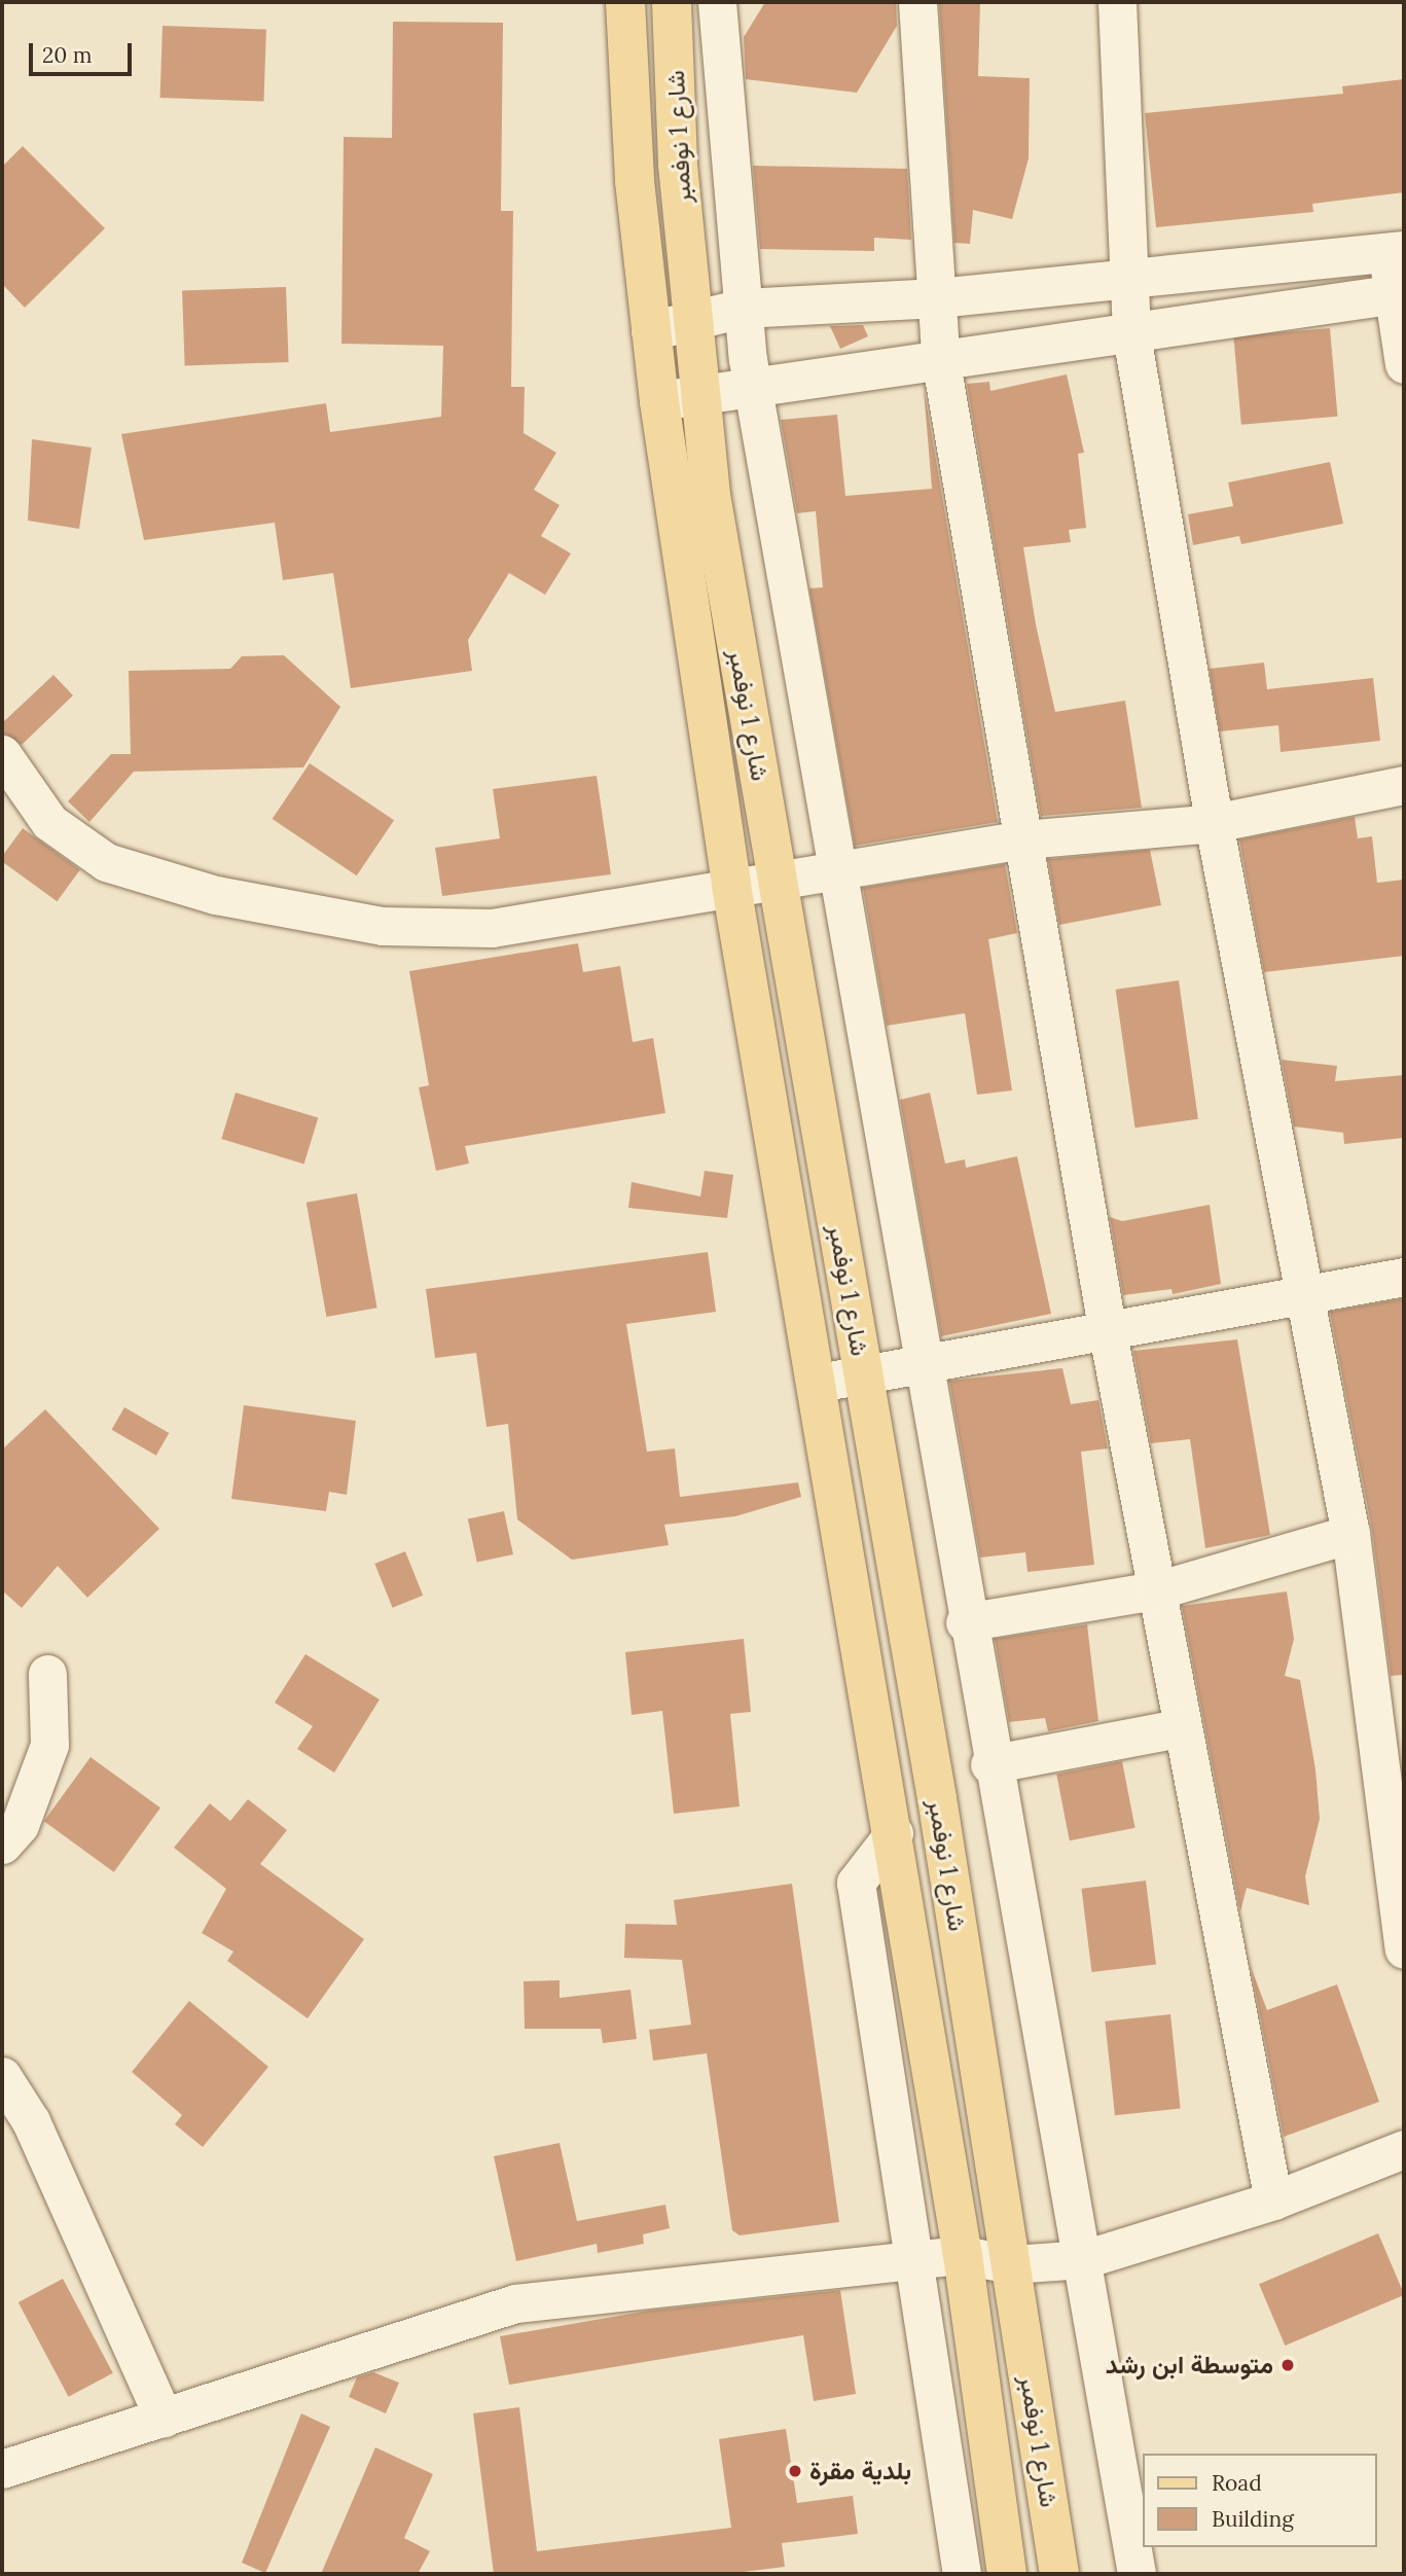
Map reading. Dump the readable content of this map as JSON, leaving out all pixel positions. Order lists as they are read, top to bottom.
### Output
{
  "streets": {
    "main road": ["شارع 1 نوفمبر"]
  },
  "places": ["متوسطة ابن رشد", "بلدية مقرة"],
  "legend": ["Road", "Building"],
  "scale_bar": "20 m"
}
